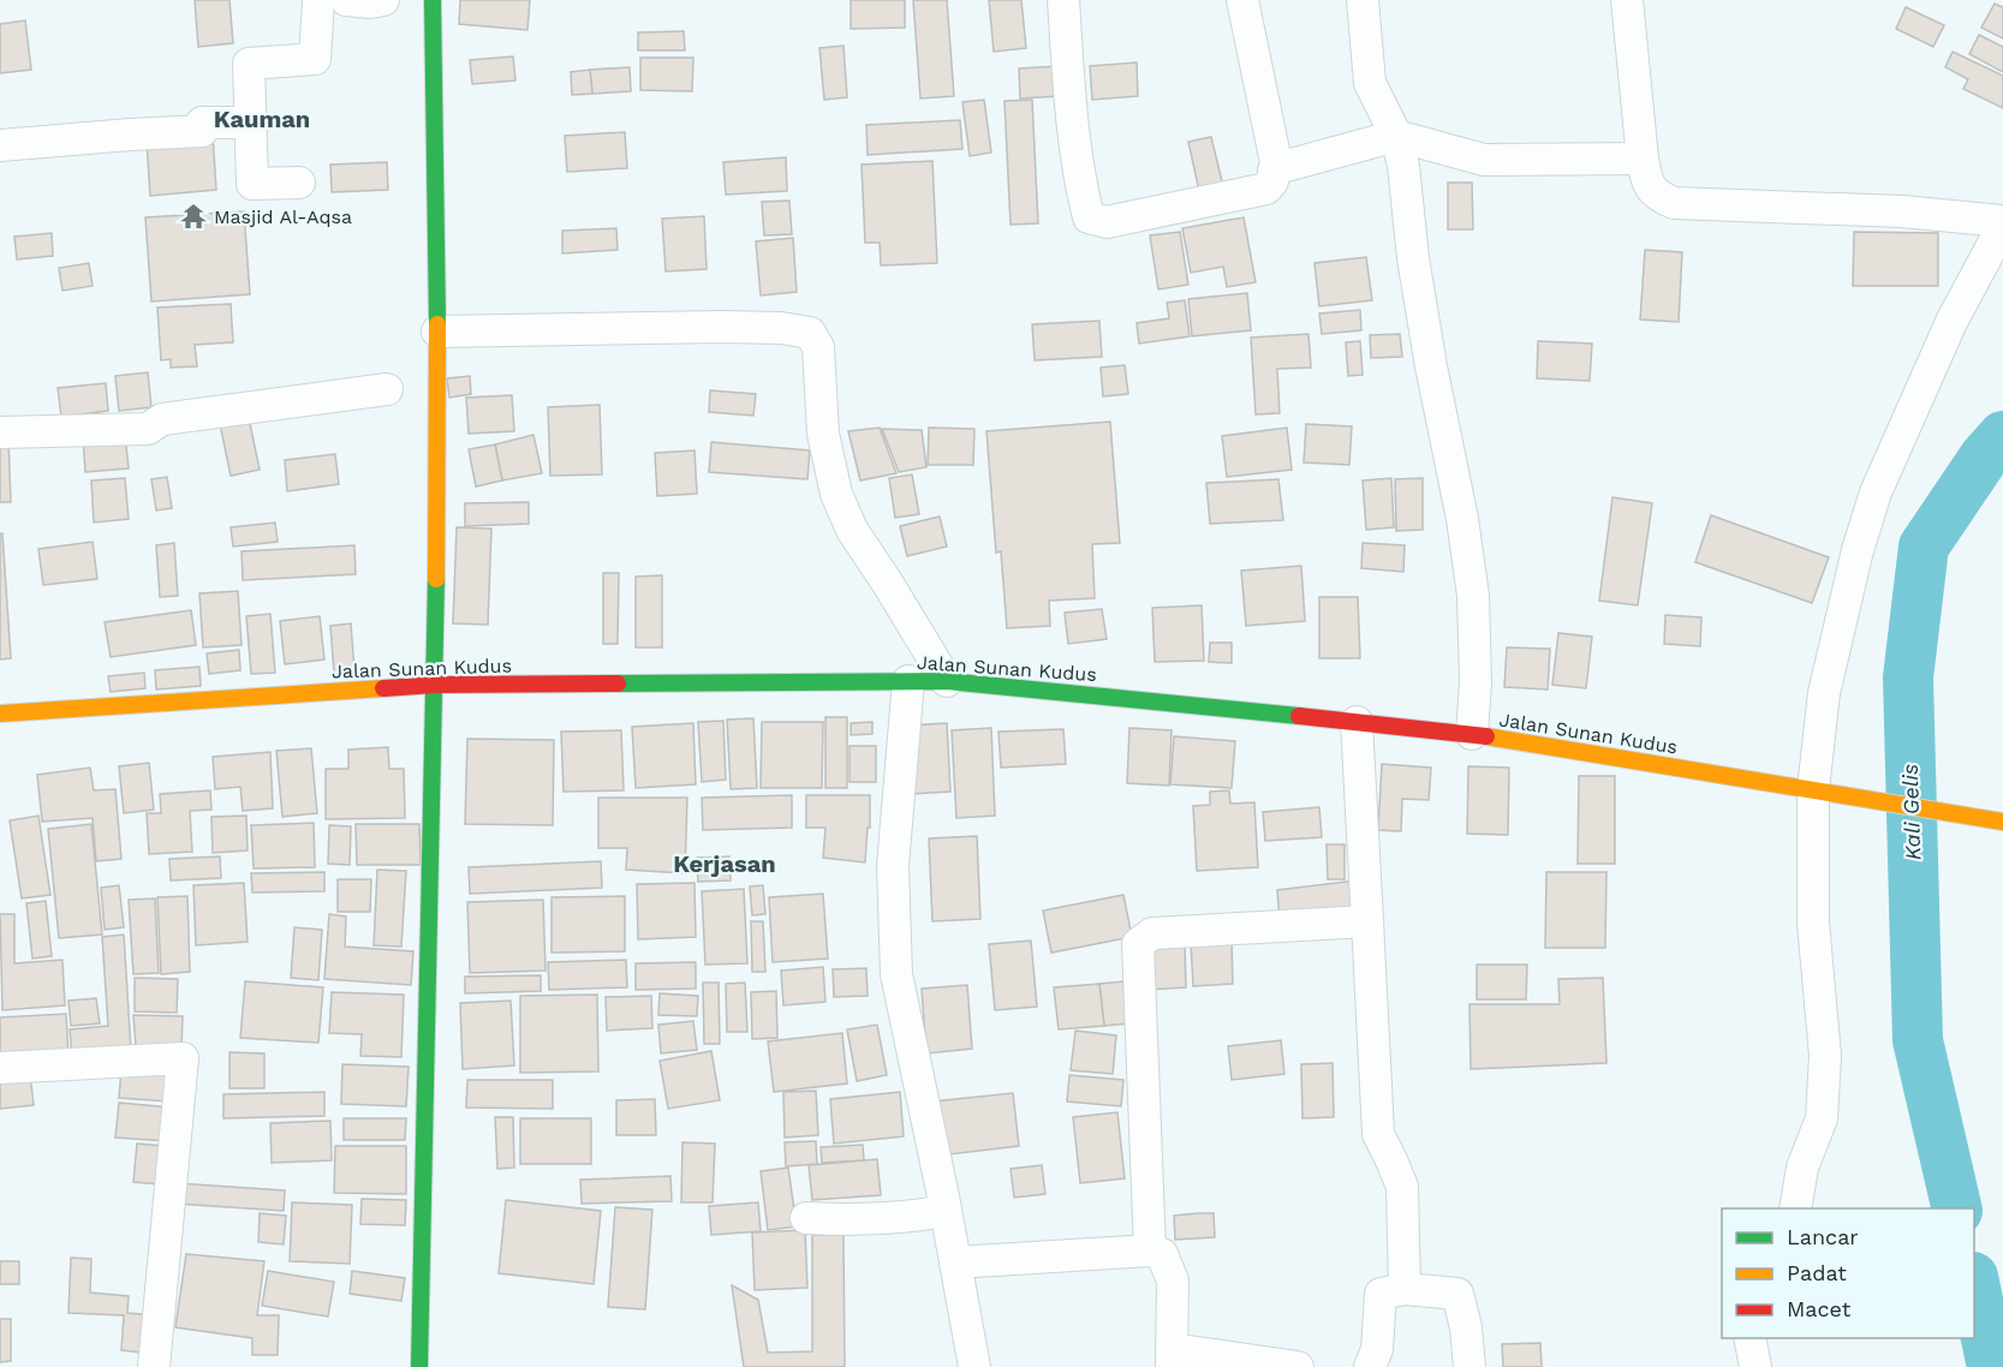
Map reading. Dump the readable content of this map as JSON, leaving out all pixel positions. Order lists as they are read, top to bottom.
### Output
{
  "streets": {
    "main road": ["Jalan Sunan Kudus"]
  },
  "districts": ["Kauman", "Kerjasan"],
  "water": ["Kali Gelis"],
  "places": {
    "temple": ["Masjid Al-Aqsa"]
  },
  "legend": ["Lancar", "Padat", "Macet"]
}
